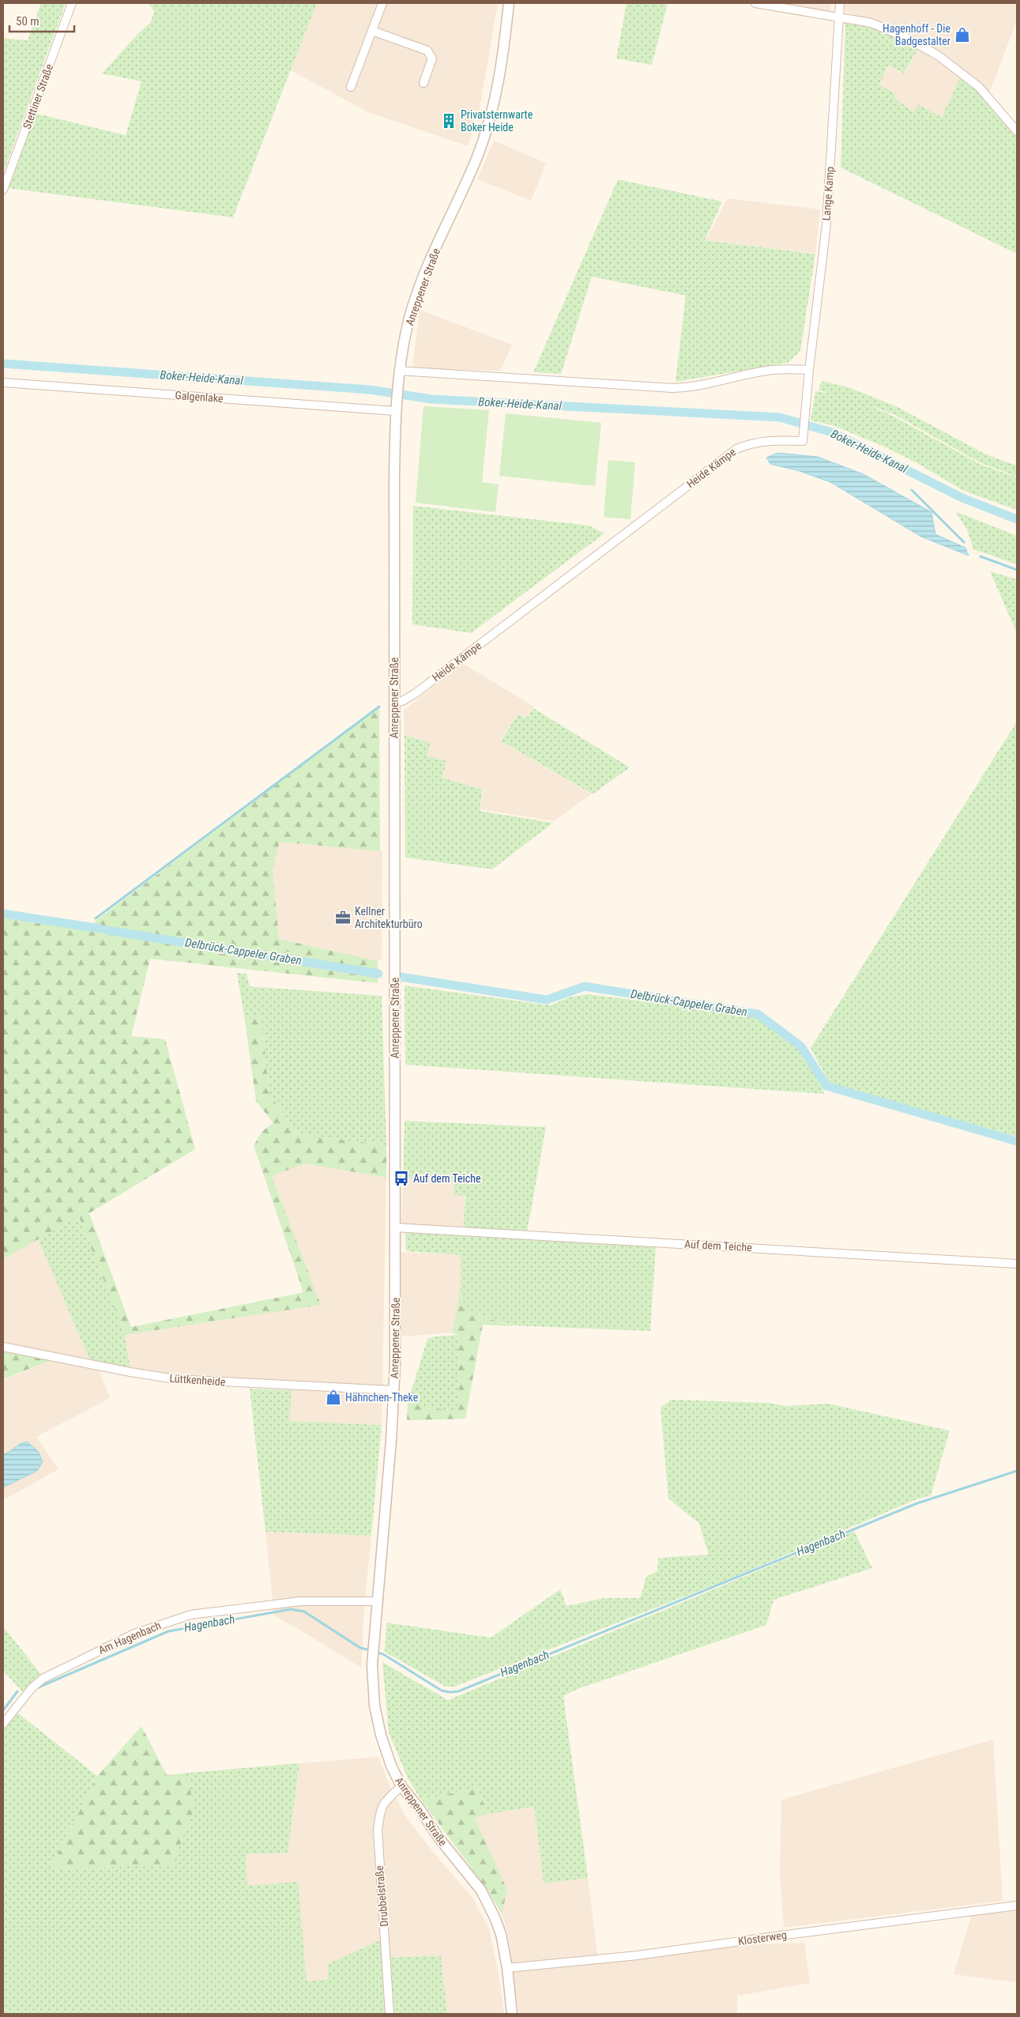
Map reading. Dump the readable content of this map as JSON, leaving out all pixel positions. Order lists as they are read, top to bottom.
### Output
{
  "streets": {
    "street": [
      "Stettiner Straße",
      "Lange Kamp",
      "Anreppener Straße",
      "Galgenlake",
      "Heide Kämpe",
      "Auf dem Teiche",
      "Lüttkenheide",
      "Am Hagenbach",
      "Drubbelstraße",
      "Klosterweg"
    ]
  },
  "crossings": [
    ["Lange Kamp", "Heide Kämpe"],
    ["Anreppener Straße", "Galgenlake"],
    ["Anreppener Straße", "Heide Kämpe"],
    ["Anreppener Straße", "Auf dem Teiche"],
    ["Anreppener Straße", "Lüttkenheide"],
    ["Anreppener Straße", "Am Hagenbach"],
    ["Anreppener Straße", "Drubbelstraße"],
    ["Anreppener Straße", "Klosterweg"]
  ],
  "water": ["Boker-Heide-Kanal", "Delbrück-Cappeler Graben", "Hagenbach"],
  "places": {
    "shop": ["Hagenhoff - Die Badgestalter", "Hähnchen-Theke"],
    "building": ["Privatsternwarte Boker Heide"],
    "office": ["Kellner Architekturbüro"],
    "bus stop": ["Auf dem Teiche"]
  },
  "scale_bar": "50 m"
}
